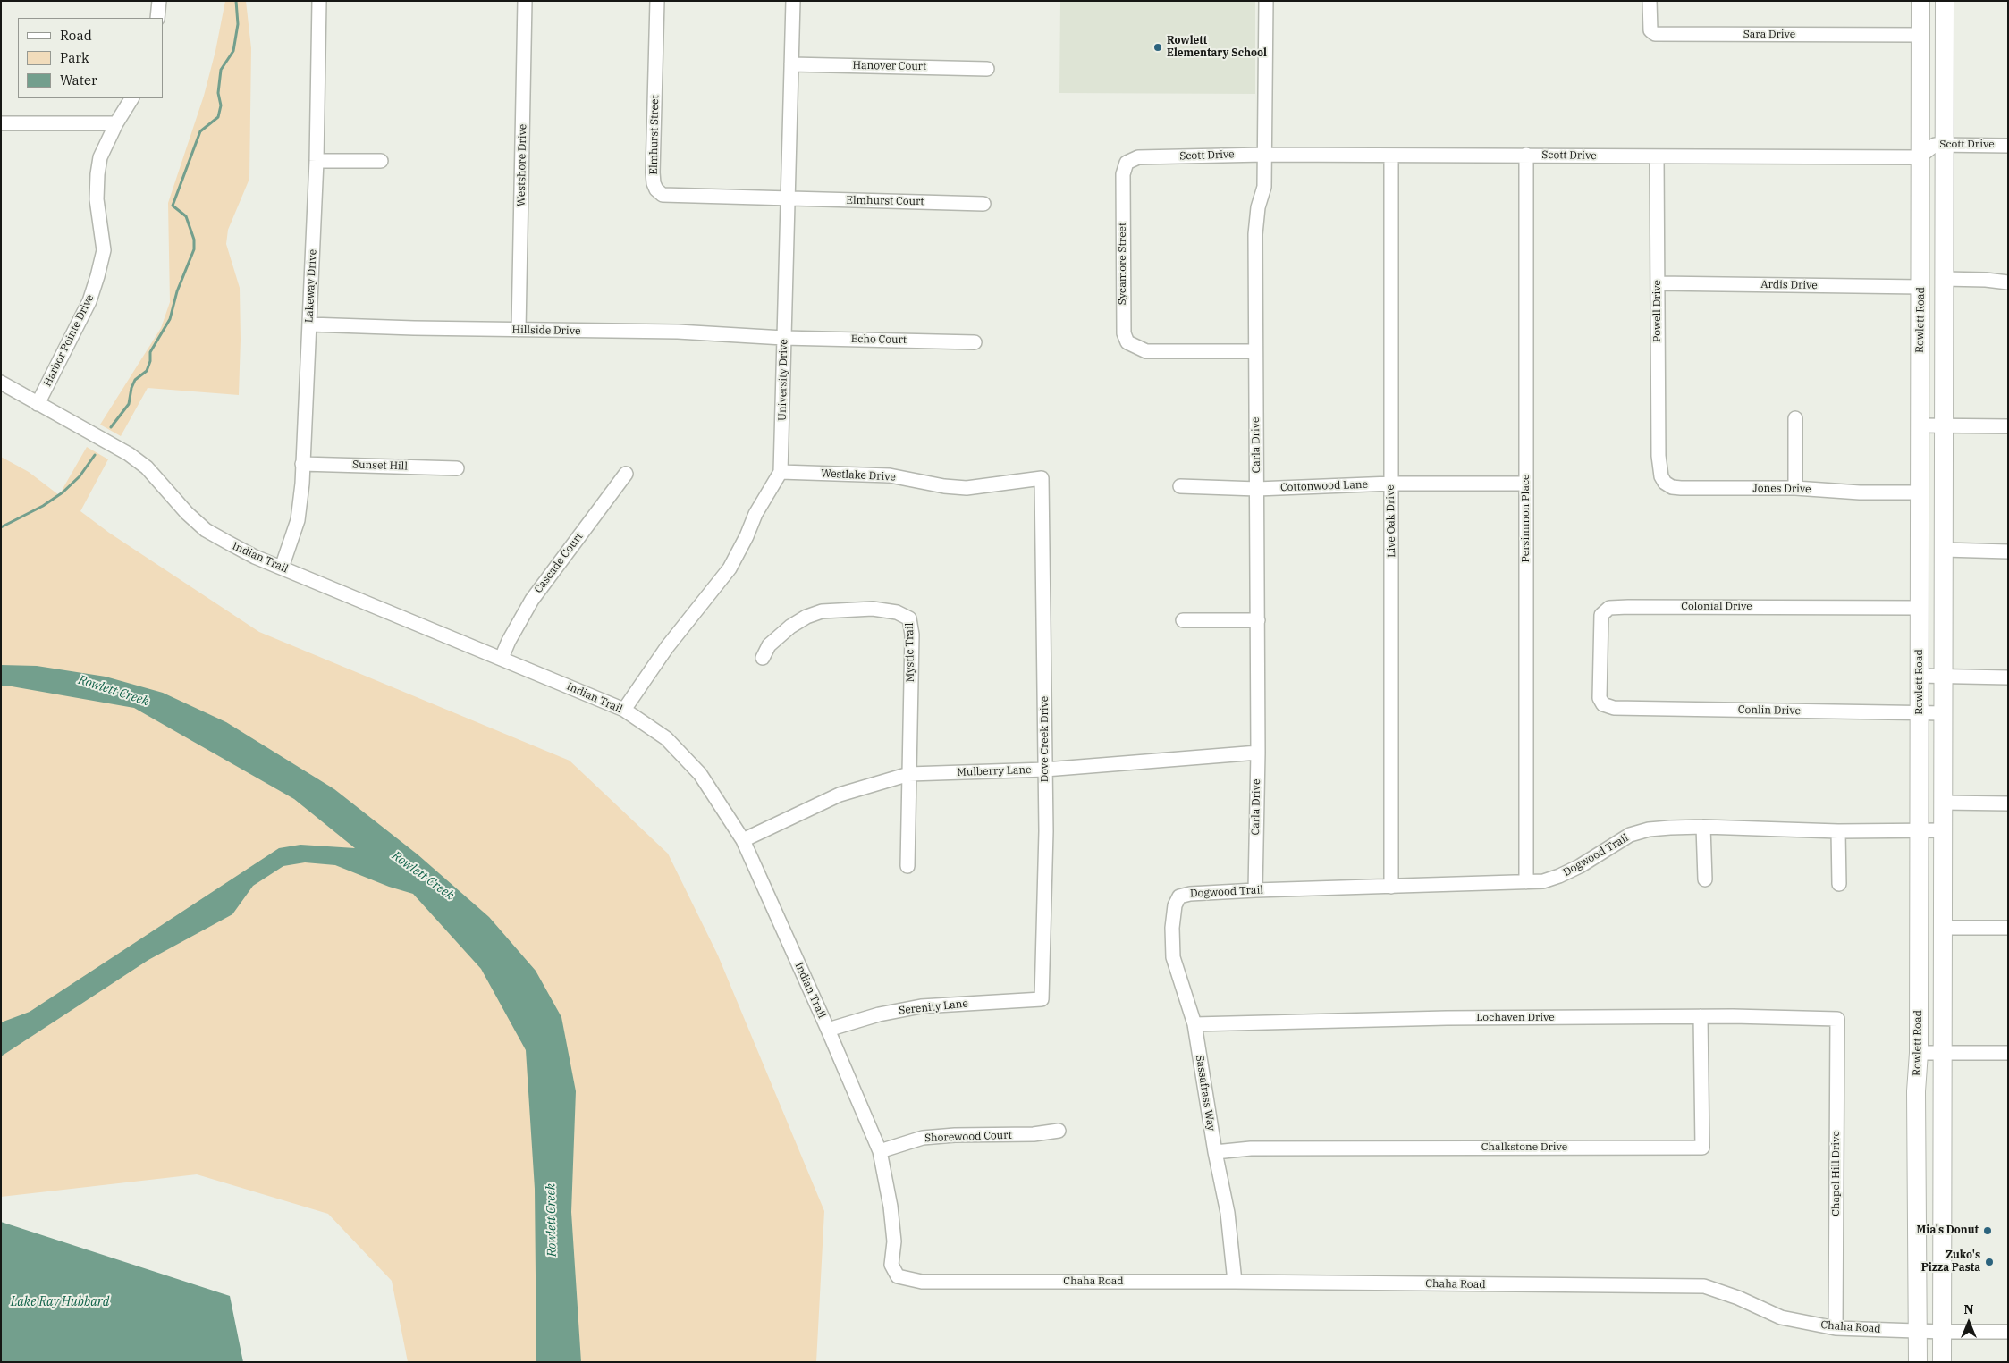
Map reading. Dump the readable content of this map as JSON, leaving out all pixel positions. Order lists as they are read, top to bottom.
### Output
{
  "streets": {
    "main road": ["Rowlett Road"],
    "street": [
      "Sara Drive",
      "Hanover Court",
      "Elmhurst Street",
      "Scott Drive",
      "Westshore Drive",
      "Elmhurst Court",
      "Sycamore Street",
      "Ardis Drive",
      "Lakeway Drive",
      "Powell Drive",
      "Hillside Drive",
      "Echo Court",
      "Harbor Pointe Drive",
      "University Drive",
      "Carla Drive",
      "Sunset Hill",
      "Westlake Drive",
      "Cottonwood Lane",
      "Jones Drive",
      "Persimmon Place",
      "Live Oak Drive",
      "Indian Trail",
      "Cascade Court",
      "Colonial Drive",
      "Mystic Trail",
      "Conlin Drive",
      "Dove Creek Drive",
      "Mulberry Lane",
      "Dogwood Trail",
      "Serenity Lane",
      "Lochaven Drive",
      "Sassafrass Way",
      "Shorewood Court",
      "Chalkstone Drive",
      "Chapel Hill Drive",
      "Chaha Road"
    ]
  },
  "crossings": [
    ["Sara Drive", "Rowlett Road"],
    ["Hanover Court", "University Drive"],
    ["Elmhurst Street", "Elmhurst Court"],
    ["Elmhurst Street", "University Drive"],
    ["Scott Drive", "Sycamore Street"],
    ["Scott Drive", "Powell Drive"],
    ["Scott Drive", "Rowlett Road"],
    ["Scott Drive", "Carla Drive"],
    ["Scott Drive", "Persimmon Place"],
    ["Scott Drive", "Live Oak Drive"],
    ["Westshore Drive", "Hillside Drive"],
    ["Elmhurst Court", "University Drive"],
    ["Sycamore Street", "Carla Drive"],
    ["Ardis Drive", "Powell Drive"],
    ["Ardis Drive", "Rowlett Road"],
    ["Lakeway Drive", "Hillside Drive"],
    ["Lakeway Drive", "Sunset Hill"],
    ["Lakeway Drive", "Indian Trail"],
    ["Powell Drive", "Jones Drive"],
    ["Rowlett Road", "Jones Drive"],
    ["Rowlett Road", "Colonial Drive"],
    ["Rowlett Road", "Conlin Drive"],
    ["Rowlett Road", "Dogwood Trail"],
    ["Rowlett Road", "Chaha Road"],
    ["Hillside Drive", "Echo Court"],
    ["Hillside Drive", "University Drive"],
    ["Echo Court", "University Drive"],
    ["Harbor Pointe Drive", "Indian Trail"],
    ["University Drive", "Westlake Drive"],
    ["Carla Drive", "Cottonwood Lane"],
    ["Carla Drive", "Mulberry Lane"],
    ["Carla Drive", "Dogwood Trail"],
    ["Westlake Drive", "Dove Creek Drive"],
    ["Cottonwood Lane", "Persimmon Place"],
    ["Cottonwood Lane", "Live Oak Drive"],
    ["Persimmon Place", "Dogwood Trail"],
    ["Live Oak Drive", "Dogwood Trail"],
    ["Indian Trail", "Cascade Court"],
    ["Indian Trail", "Mulberry Lane"],
    ["Indian Trail", "Serenity Lane"],
    ["Indian Trail", "Shorewood Court"],
    ["Indian Trail", "Chaha Road"],
    ["Colonial Drive", "Conlin Drive"],
    ["Mystic Trail", "Mulberry Lane"],
    ["Dove Creek Drive", "Mulberry Lane"],
    ["Dove Creek Drive", "Serenity Lane"],
    ["Dogwood Trail", "Sassafrass Way"],
    ["Lochaven Drive", "Sassafrass Way"],
    ["Lochaven Drive", "Chalkstone Drive"],
    ["Lochaven Drive", "Chapel Hill Drive"],
    ["Sassafrass Way", "Chalkstone Drive"],
    ["Sassafrass Way", "Chaha Road"],
    ["Chapel Hill Drive", "Chaha Road"]
  ],
  "water": ["Rowlett Creek", "Lake Ray Hubbard"],
  "places": ["Rowlett Elementary School", "Mia's Donut", "Zuko's Pizza Pasta"],
  "legend": ["Road", "Park", "Water"],
  "north": "top"
}
